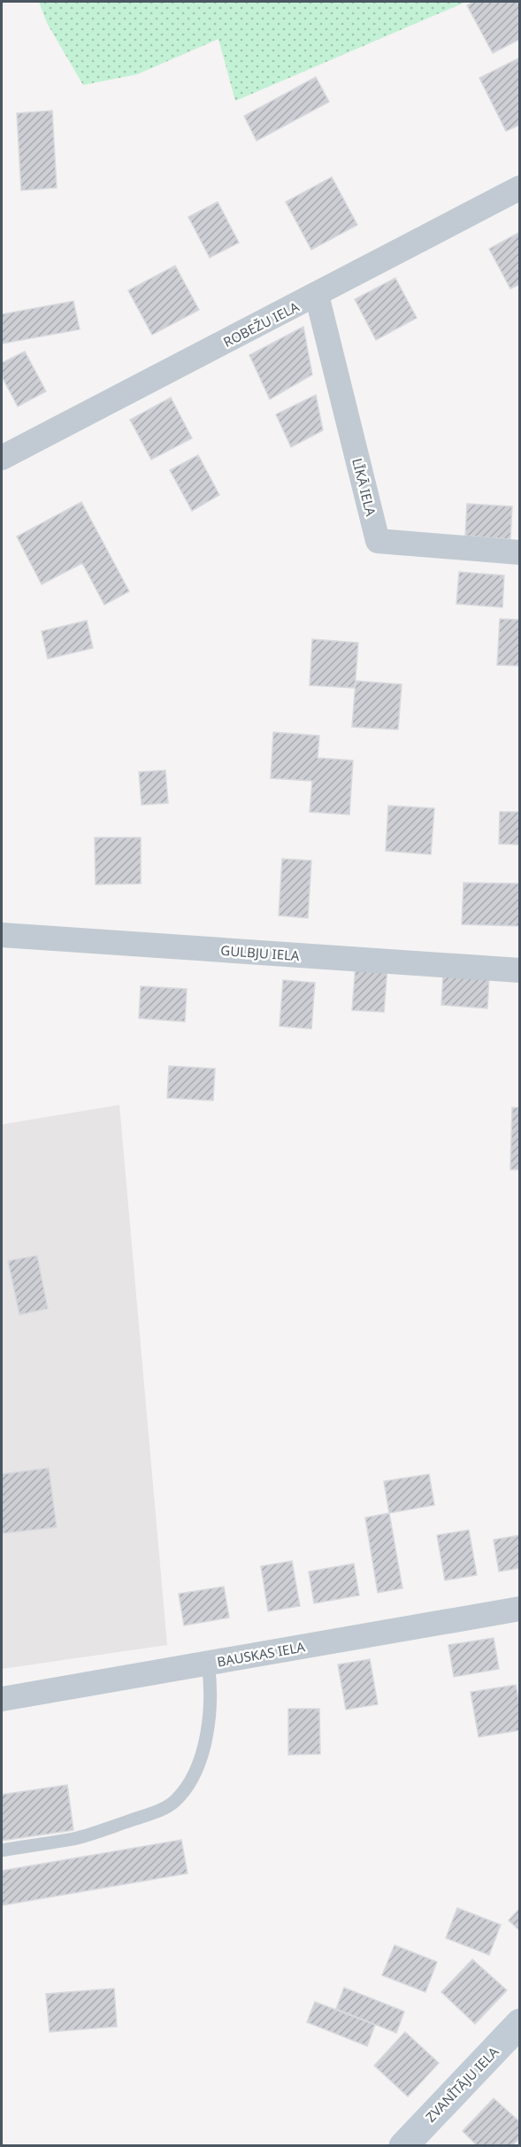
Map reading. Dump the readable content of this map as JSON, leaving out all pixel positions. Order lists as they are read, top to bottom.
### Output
{
  "streets": {
    "street": [
      "ROBEŽU IELA",
      "LĪKĀ IELA",
      "GULBJU IELA",
      "BAUSKAS IELA",
      "ZVANĪTĀJU IELA"
    ]
  },
  "crossings": [
    ["ROBEŽU IELA", "LĪKĀ IELA"]
  ]
}
